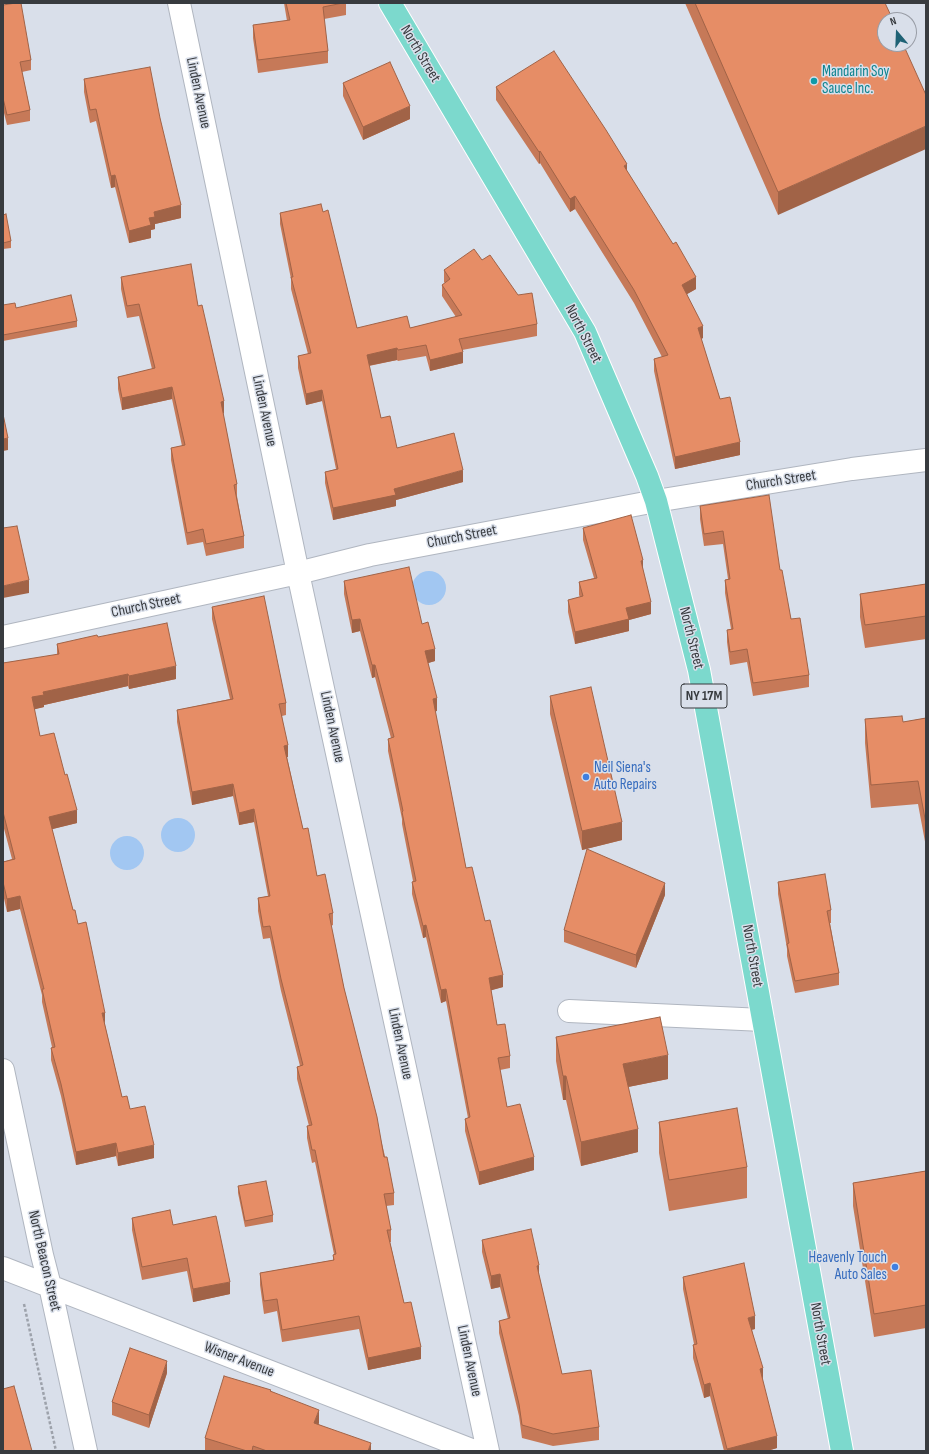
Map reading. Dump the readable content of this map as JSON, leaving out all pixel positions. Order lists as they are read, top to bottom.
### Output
{
  "streets": {
    "main road": ["North Street", "NY 17M"],
    "street": [
      "Linden Avenue",
      "Church Street",
      "North Beacon Street",
      "Wisner Avenue"
    ]
  },
  "crossings": [
    ["North Street", "Church Street"],
    ["Linden Avenue", "Church Street"],
    ["North Beacon Street", "Wisner Avenue"]
  ],
  "places": ["Mandarin Soy Sauce Inc.", "Neil Siena's Auto Repairs", "Heavenly Touch Auto Sales"],
  "north": "top"
}
